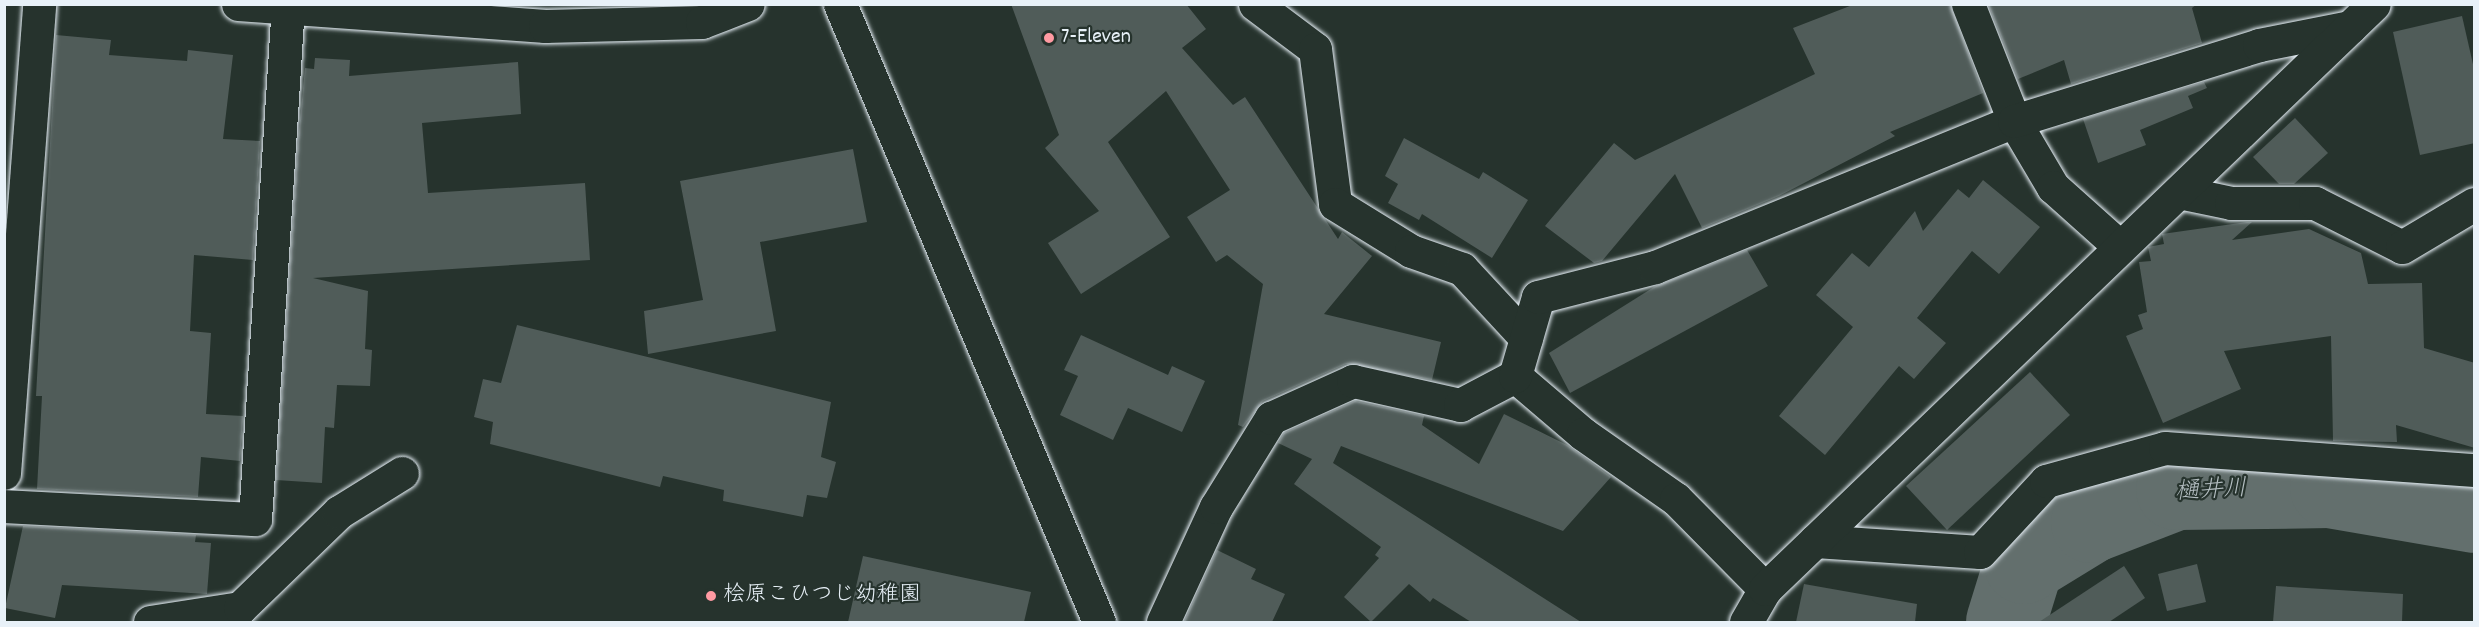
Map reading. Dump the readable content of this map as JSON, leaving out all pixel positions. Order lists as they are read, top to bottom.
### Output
{
  "water": ["樋井川"],
  "places": ["7-Eleven", "桧原こひつじ幼稚園"]
}
